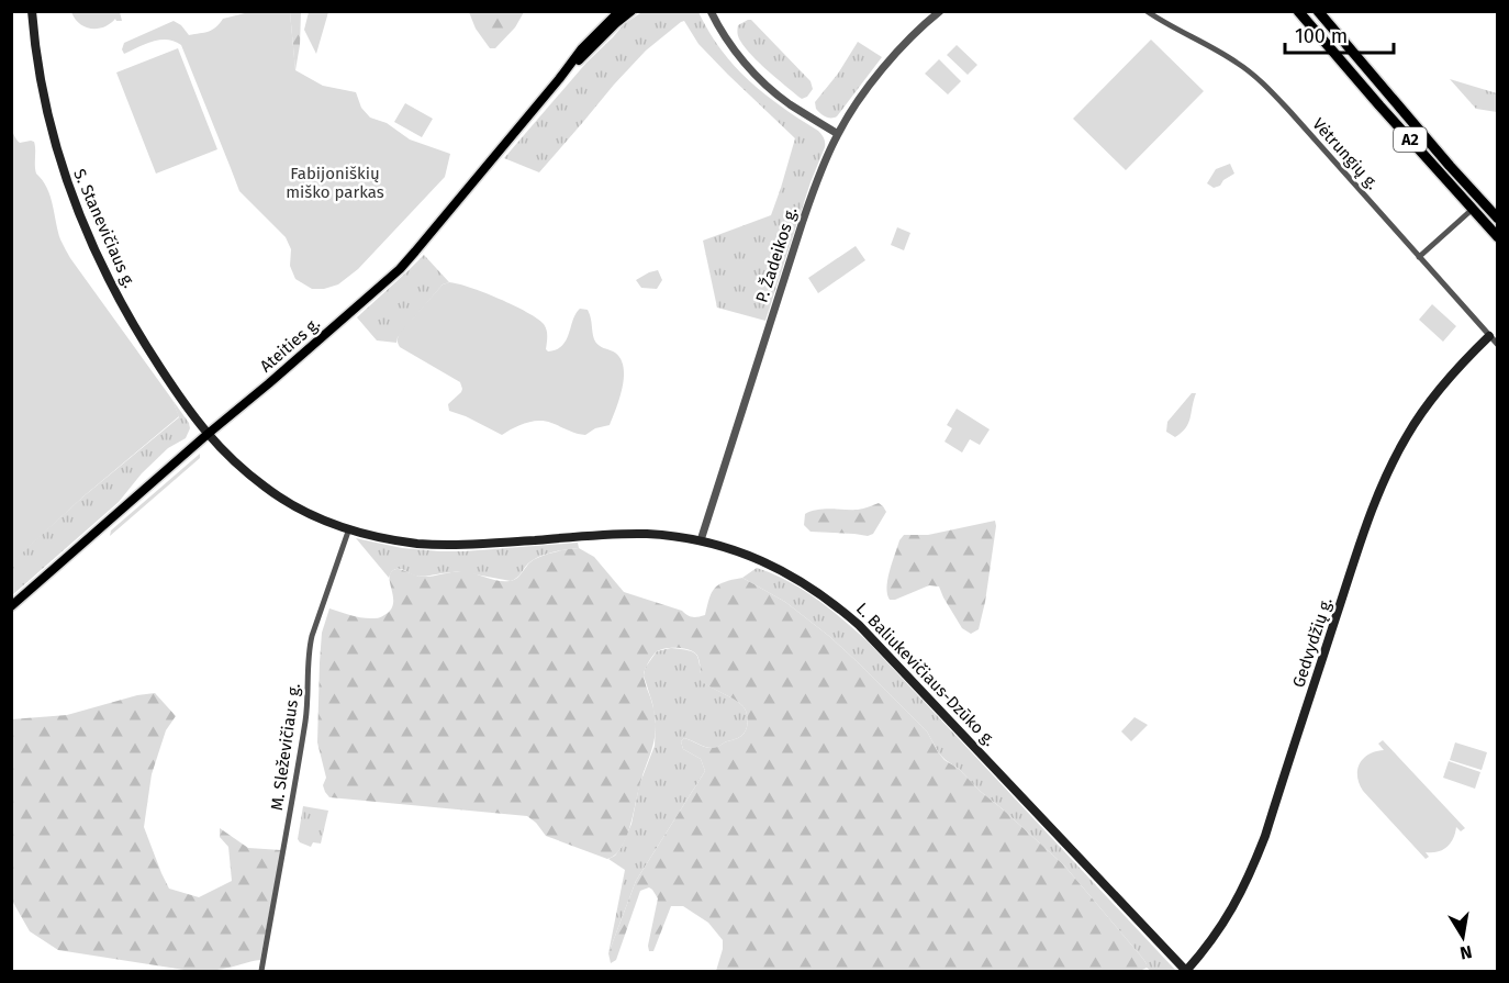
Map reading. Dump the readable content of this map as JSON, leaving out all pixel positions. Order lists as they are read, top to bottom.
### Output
{
  "streets": {
    "highway": ["A2"],
    "main road": [
      "S. Stanevičiaus g.",
      "Ateities g.",
      "Gedvydžių g.",
      "L. Baliukevičiaus-Dzūko g."
    ],
    "street": ["Vėtrungių g.", "P. Žadeikos g.", "M. Sleževičiaus g."]
  },
  "crossings": [
    ["Vėtrungių g.", "Gedvydžių g."],
    ["S. Stanevičiaus g.", "Ateities g."],
    ["S. Stanevičiaus g.", "L. Baliukevičiaus-Dzūko g."],
    ["P. Žadeikos g.", "L. Baliukevičiaus-Dzūko g."],
    ["Ateities g.", "L. Baliukevičiaus-Dzūko g."],
    ["Gedvydžių g.", "L. Baliukevičiaus-Dzūko g."],
    ["L. Baliukevičiaus-Dzūko g.", "M. Sleževičiaus g."]
  ],
  "parks": ["Fabijoniškių miško parkas"],
  "scale_bar": "100 m",
  "north": "bottom"
}
